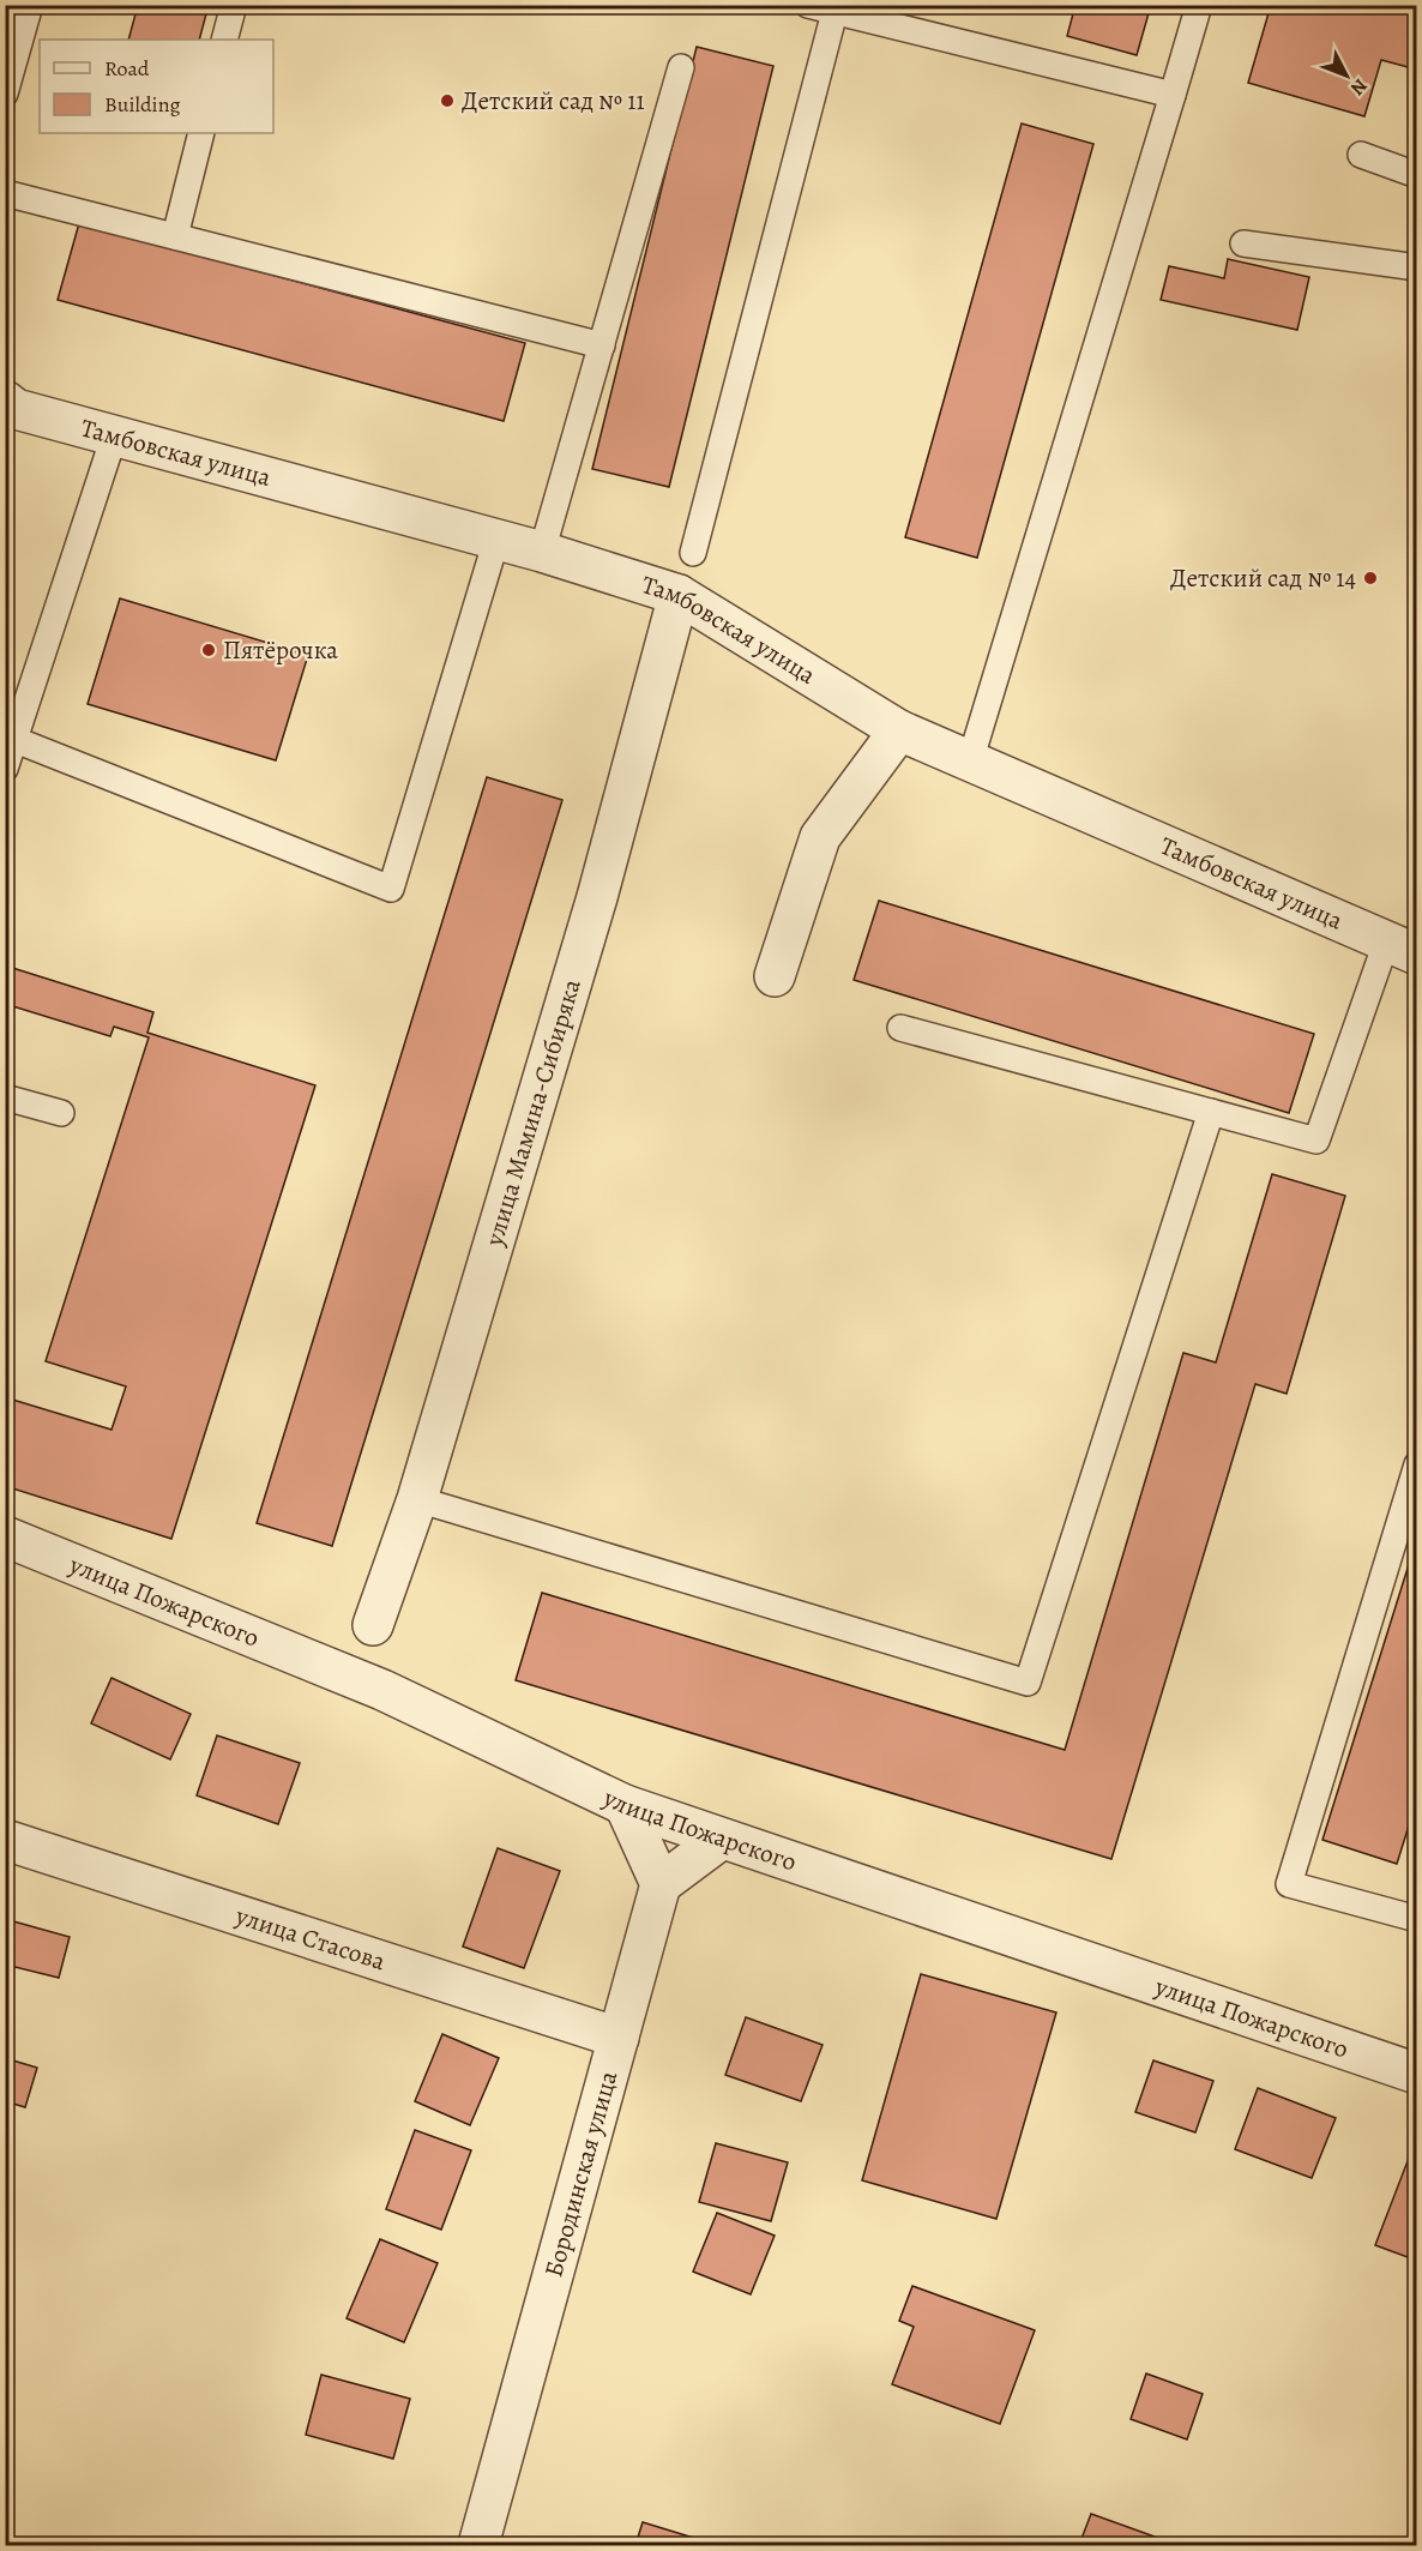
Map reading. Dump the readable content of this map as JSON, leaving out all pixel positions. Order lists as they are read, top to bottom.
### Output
{
  "streets": {
    "street": [
      "Тамбовская улица",
      "улица Мамина-Сибиряка",
      "улица Пожарского",
      "улица Стасова",
      "Бородинская улица"
    ]
  },
  "crossings": [
    ["Тамбовская улица", "улица Мамина-Сибиряка"],
    ["улица Стасова", "Бородинская улица"]
  ],
  "places": ["Детский сад № 11", "Детский сад № 14", "Пятёрочка"],
  "legend": ["Road", "Building"],
  "north": "bottom right"
}
